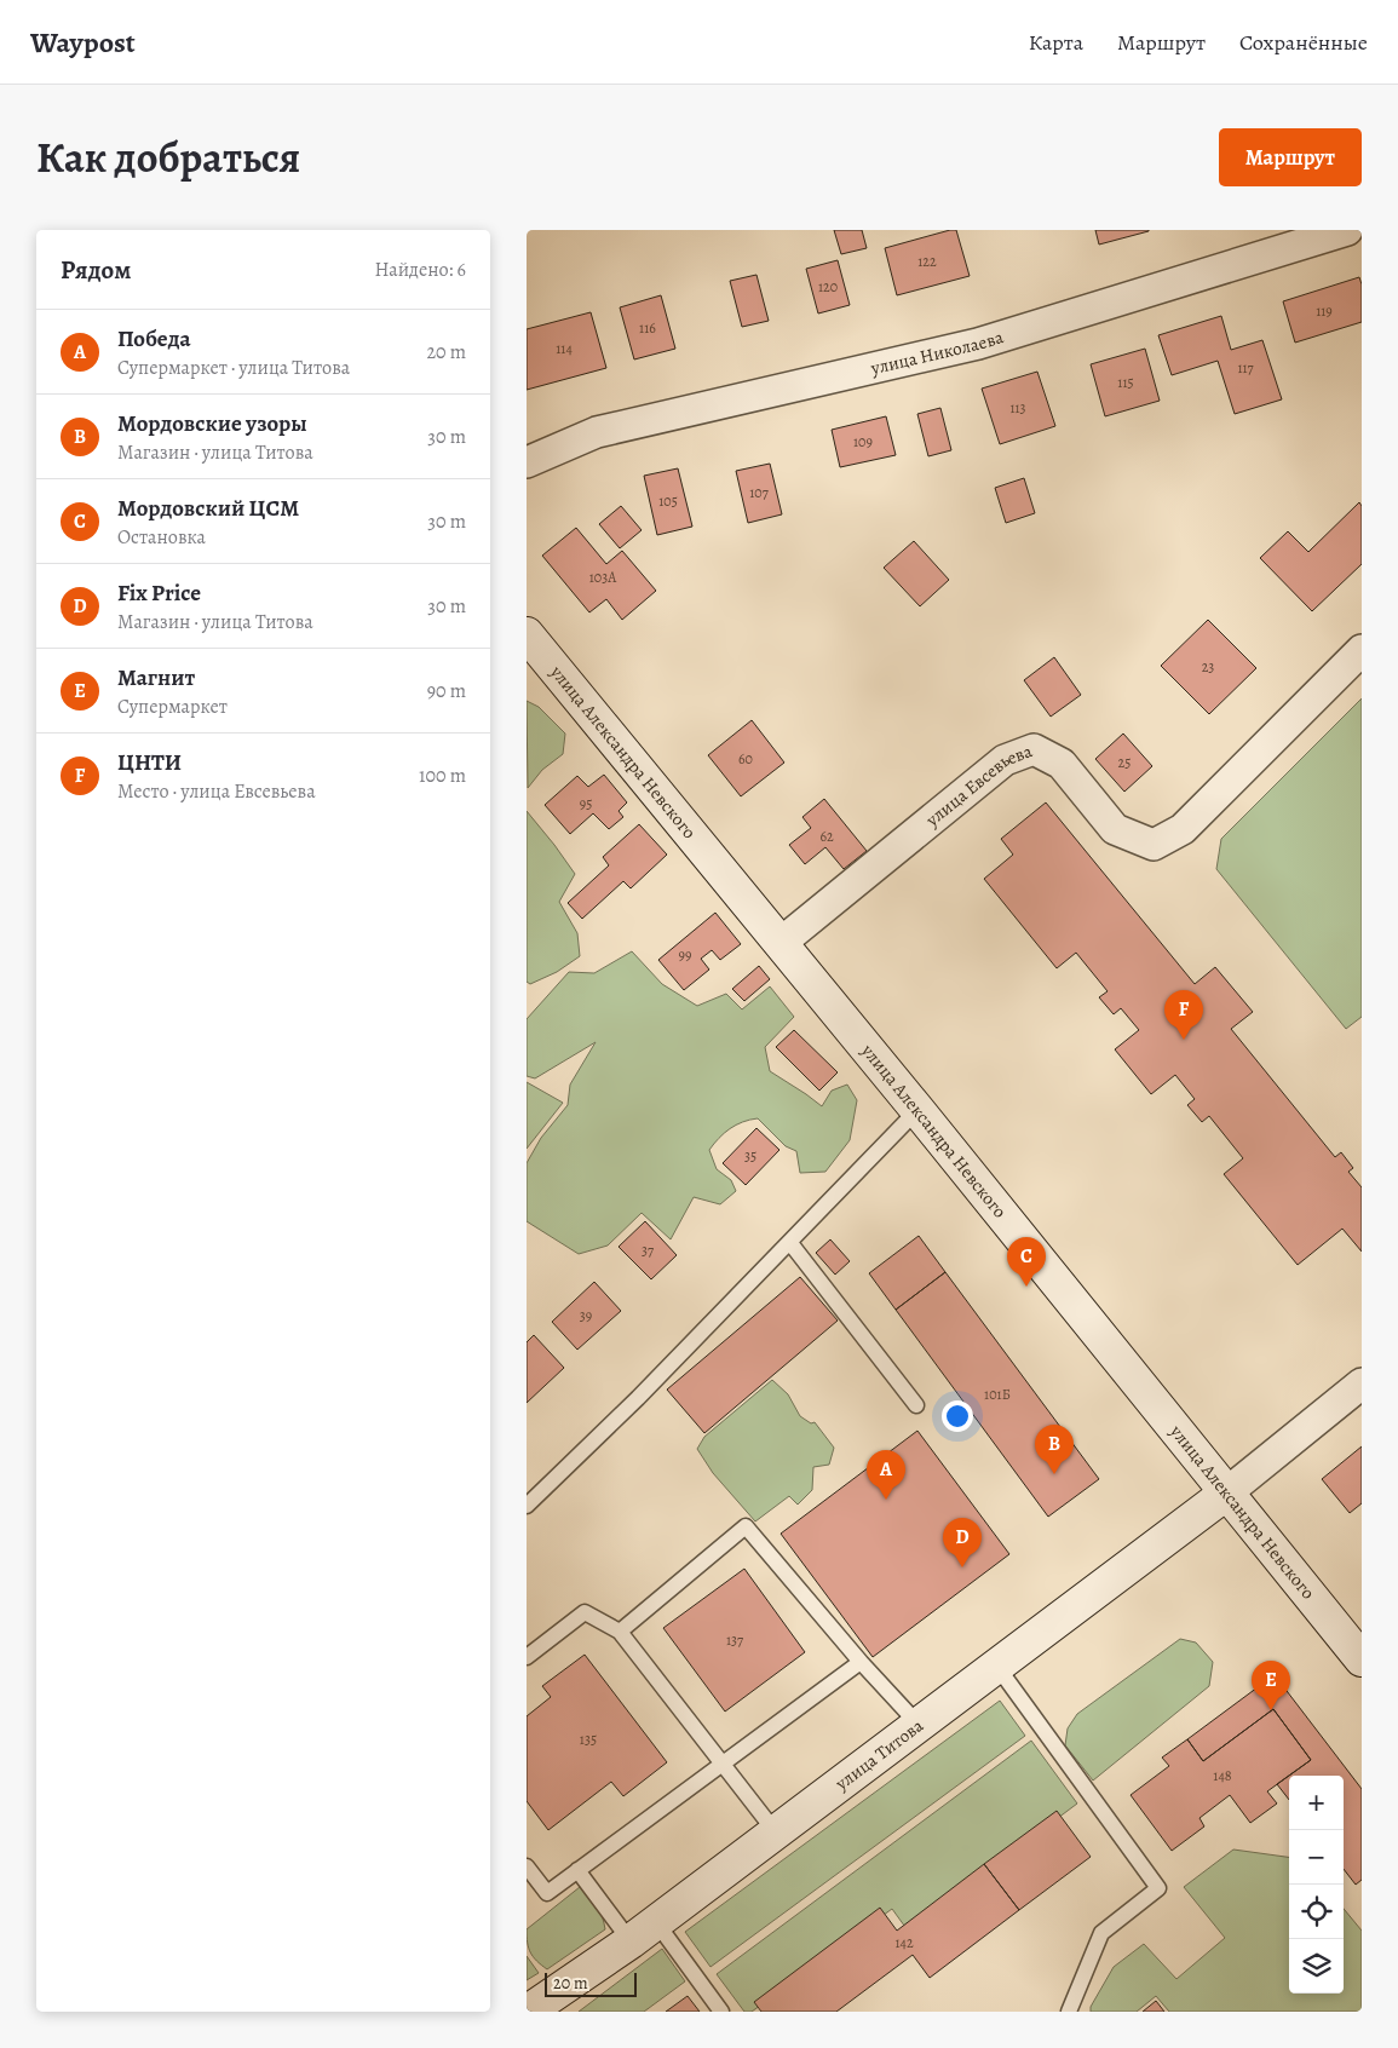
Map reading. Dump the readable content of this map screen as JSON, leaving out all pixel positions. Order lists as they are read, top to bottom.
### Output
{
  "streets": {
    "main road": ["улица Александра Невского", "улица Титова"],
    "street": ["улица Николаева", "улица Евсевьева"]
  },
  "crossings": [
    ["улица Александра Невского", "улица Евсевьева"],
    ["улица Александра Невского", "улица Титова"]
  ],
  "house_numbers": [
    "122",
    "120",
    "119",
    "116",
    "114",
    "117",
    "115",
    "113",
    "109",
    "107",
    "105",
    "103А",
    "23",
    "60",
    "25",
    "95",
    "62",
    "99",
    "35",
    "37",
    "39",
    "101Б",
    "137",
    "135",
    "148",
    "142"
  ],
  "scale_bar": "20 m",
  "page": {
    "header": "Waypost",
    "nav": ["Карта", "Маршрут", "Сохранённые"],
    "title": "Как добраться",
    "buttons": "Маршрут",
    "heading": ["Рядом", "Найдено: 6"],
    "list": [
      {
        "mark": "A",
        "name": "Победа",
        "note": "Супермаркет · улица Титова",
        "value": "20 m"
      },
      {
        "mark": "B",
        "name": "Мордовские узоры",
        "note": "Магазин · улица Титова",
        "value": "30 m"
      },
      {
        "mark": "C",
        "name": "Мордовский ЦСМ",
        "note": "Остановка",
        "value": "30 m"
      },
      {
        "mark": "D",
        "name": "Fix Price",
        "note": "Магазин · улица Титова",
        "value": "30 m"
      },
      {
        "mark": "E",
        "name": "Магнит",
        "note": "Супермаркет",
        "value": "90 m"
      },
      {
        "mark": "F",
        "name": "ЦНТИ",
        "note": "Место · улица Евсевьева",
        "value": "100 m"
      }
    ],
    "pins": [
      "F",
      "C",
      "B",
      "A",
      "D",
      "E"
    ],
    "map_buttons": ["+", "−"],
    "scale": "20 m"
  }
}
